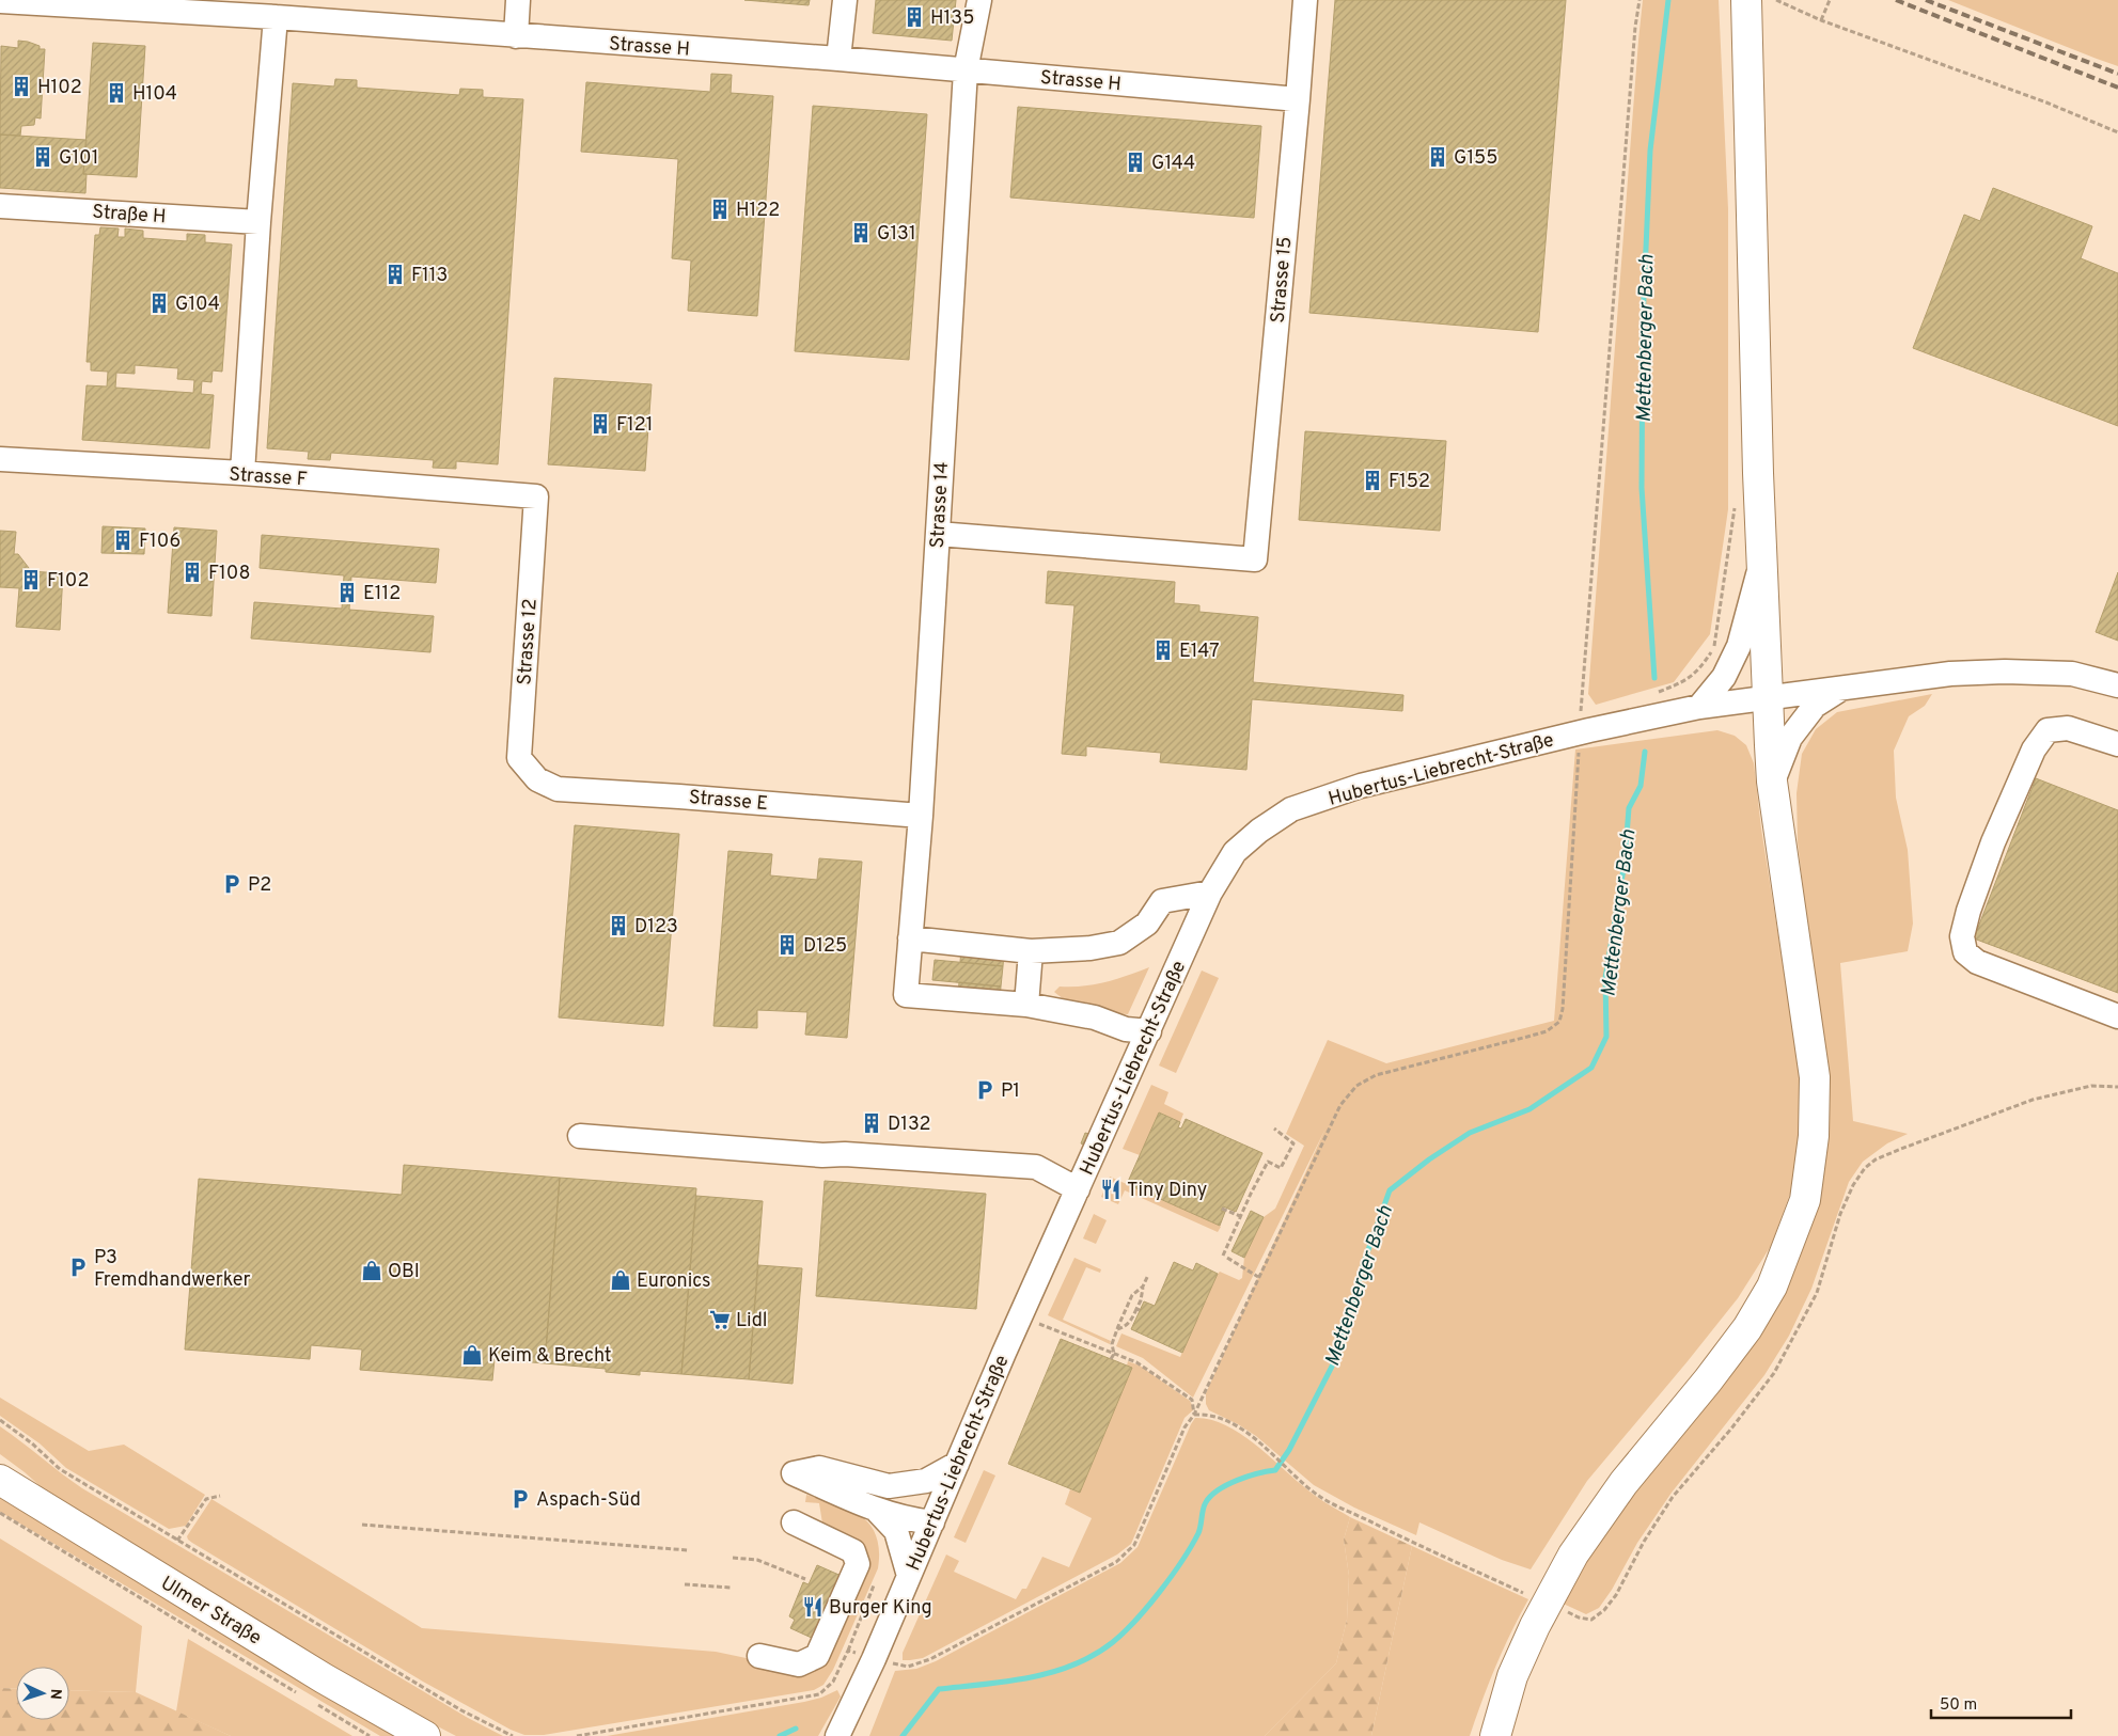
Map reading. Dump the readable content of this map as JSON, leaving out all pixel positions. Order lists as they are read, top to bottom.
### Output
{
  "streets": {
    "main road": ["Ulmer Straße"],
    "street": [
      "Strasse H",
      "Straße H",
      "Strasse 15",
      "Strasse F",
      "Strasse 14",
      "Strasse 12",
      "Hubertus-Liebrecht-Straße",
      "Strasse E"
    ]
  },
  "crossings": [
    ["Strasse H", "Strasse 15"],
    ["Strasse H", "Strasse 14"],
    ["Strasse 15", "Strasse 14"],
    ["Strasse F", "Strasse 12"],
    ["Strasse 14", "Strasse E"],
    ["Strasse 12", "Strasse E"]
  ],
  "water": ["Mettenberger Bach"],
  "places": {
    "building": [
      "H135",
      "H102",
      "H104",
      "G101",
      "G155",
      "G144",
      "H122",
      "G131",
      "F113",
      "G104",
      "F121",
      "F152",
      "F106",
      "F108",
      "F102",
      "E112",
      "E147",
      "D123",
      "D125",
      "D132"
    ],
    "parking": [
      "P2",
      "P1",
      "P3 Fremdhandwerker",
      "Aspach-Süd"
    ],
    "restaurant": ["Tiny Diny", "Burger King"],
    "shop": ["OBI", "Euronics", "Keim & Brecht"],
    "supermarket": ["Lidl"]
  },
  "scale_bar": "50 m",
  "north": "right"
}
